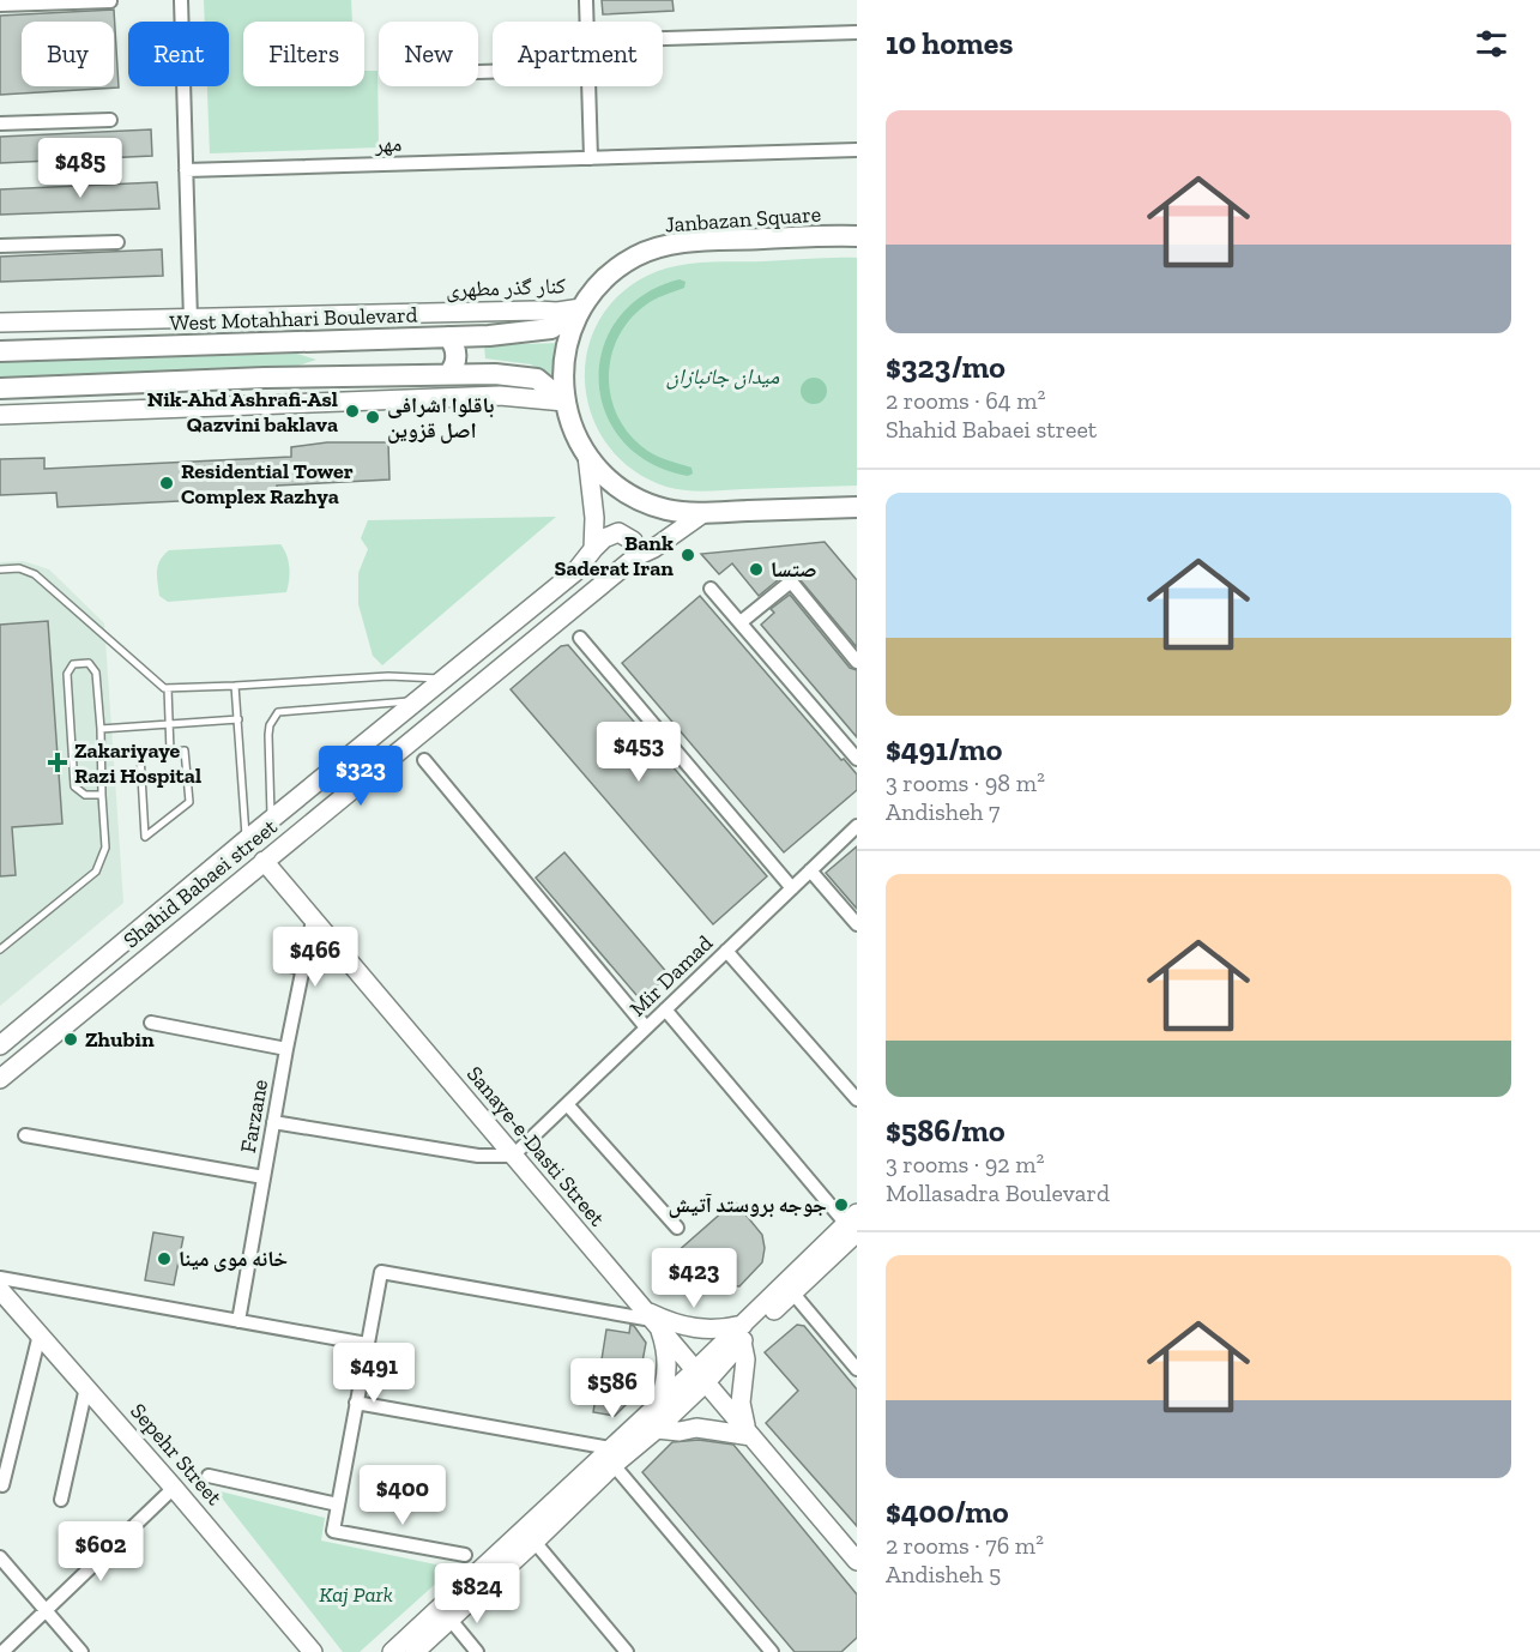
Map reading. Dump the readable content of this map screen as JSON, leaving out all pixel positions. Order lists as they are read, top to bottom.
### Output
{
  "streets": {
    "main road": ["Janbazan Square", "West Motahhari Boulevard"],
    "street": [
      "مهر",
      "کنار گذر مطهری",
      "Shahid Babaei street",
      "Mir Damad",
      "Farzane",
      "Sanaye-e-Dasti Street",
      "Sepehr Street"
    ]
  },
  "crossings": [
    ["Janbazan Square", "کنار گذر مطهری"],
    ["Janbazan Square", "West Motahhari Boulevard"],
    ["Janbazan Square", "Shahid Babaei street"],
    ["کنار گذر مطهری", "West Motahhari Boulevard"],
    ["Shahid Babaei street", "Sanaye-e-Dasti Street"],
    ["Mir Damad", "Sanaye-e-Dasti Street"],
    ["Farzane", "Sanaye-e-Dasti Street"]
  ],
  "parks": ["میدان جانبازان", "Kaj Park"],
  "places": {
    "other": [
      "Nik-Ahd Ashrafi-Asl Qazvini baklava",
      "باقلوا اشرافی اصل قزوین",
      "Residential Tower Complex Razhya",
      "Bank Saderat Iran",
      "صتسا",
      "Zhubin",
      "جوجه بروستد آتیش",
      "خانه موی مینا"
    ],
    "health": ["Zakariyaye Razi Hospital"]
  },
  "page": {
    "heading": "10 homes",
    "chip": [
      "Buy",
      "Rent",
      "Filters",
      "New",
      "Apartment"
    ],
    "list": [
      {
        "name": "$323/mo",
        "note": "2 rooms · 64 m² · Shahid Babaei street"
      },
      {
        "name": "$491/mo",
        "note": "3 rooms · 98 m² · Andisheh 7"
      },
      {
        "name": "$586/mo",
        "note": "3 rooms · 92 m² · Mollasadra Boulevard"
      },
      {
        "name": "$400/mo",
        "note": "2 rooms · 76 m² · Andisheh 5"
      }
    ],
    "price": [
      "$485",
      "$453",
      "$323",
      "$466",
      "$423",
      "$491",
      "$586",
      "$400",
      "$602",
      "$824"
    ]
  }
}
